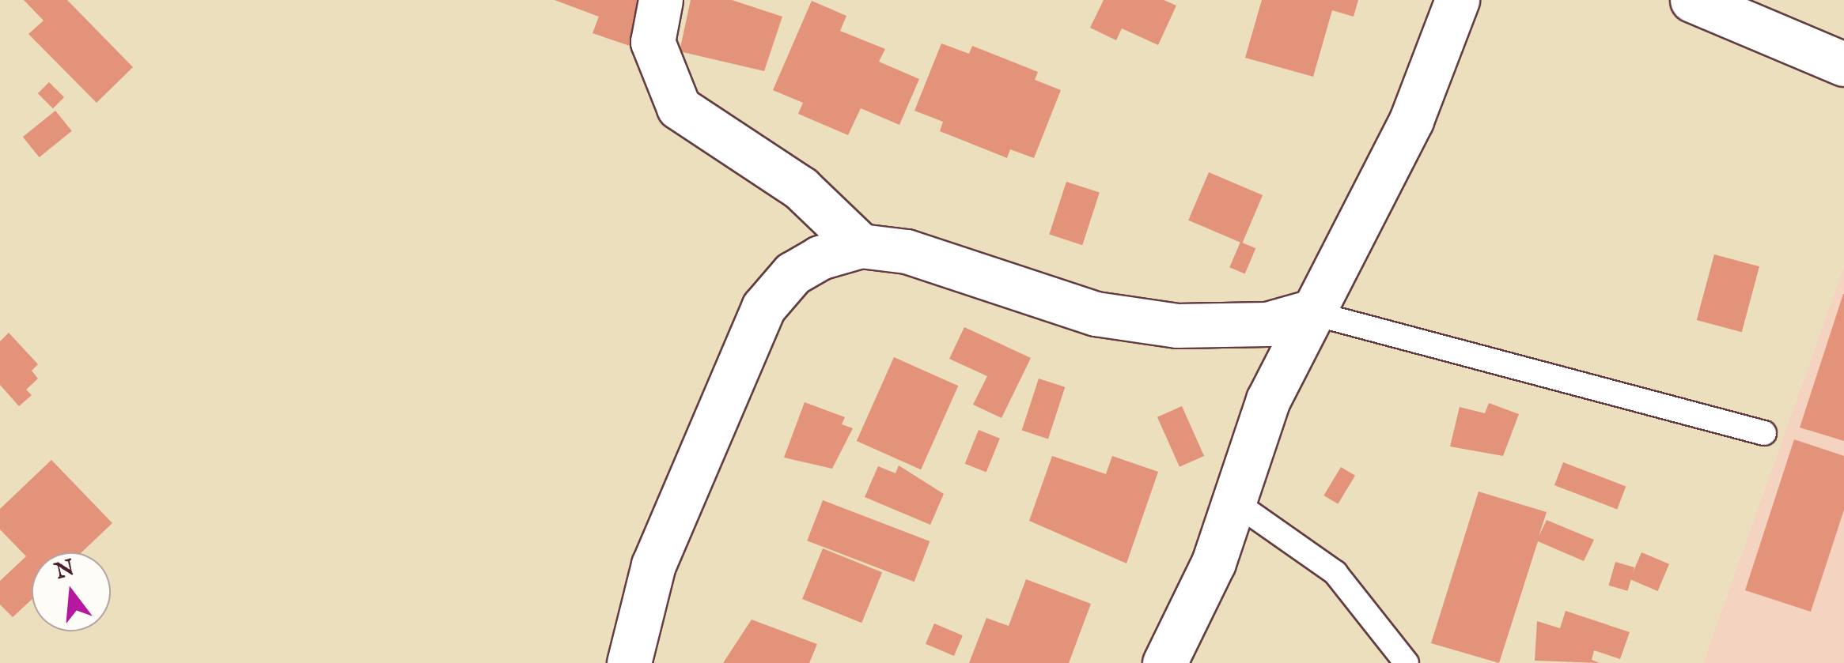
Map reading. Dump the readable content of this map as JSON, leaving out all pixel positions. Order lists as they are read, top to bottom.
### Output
{
  "north": "top"
}
